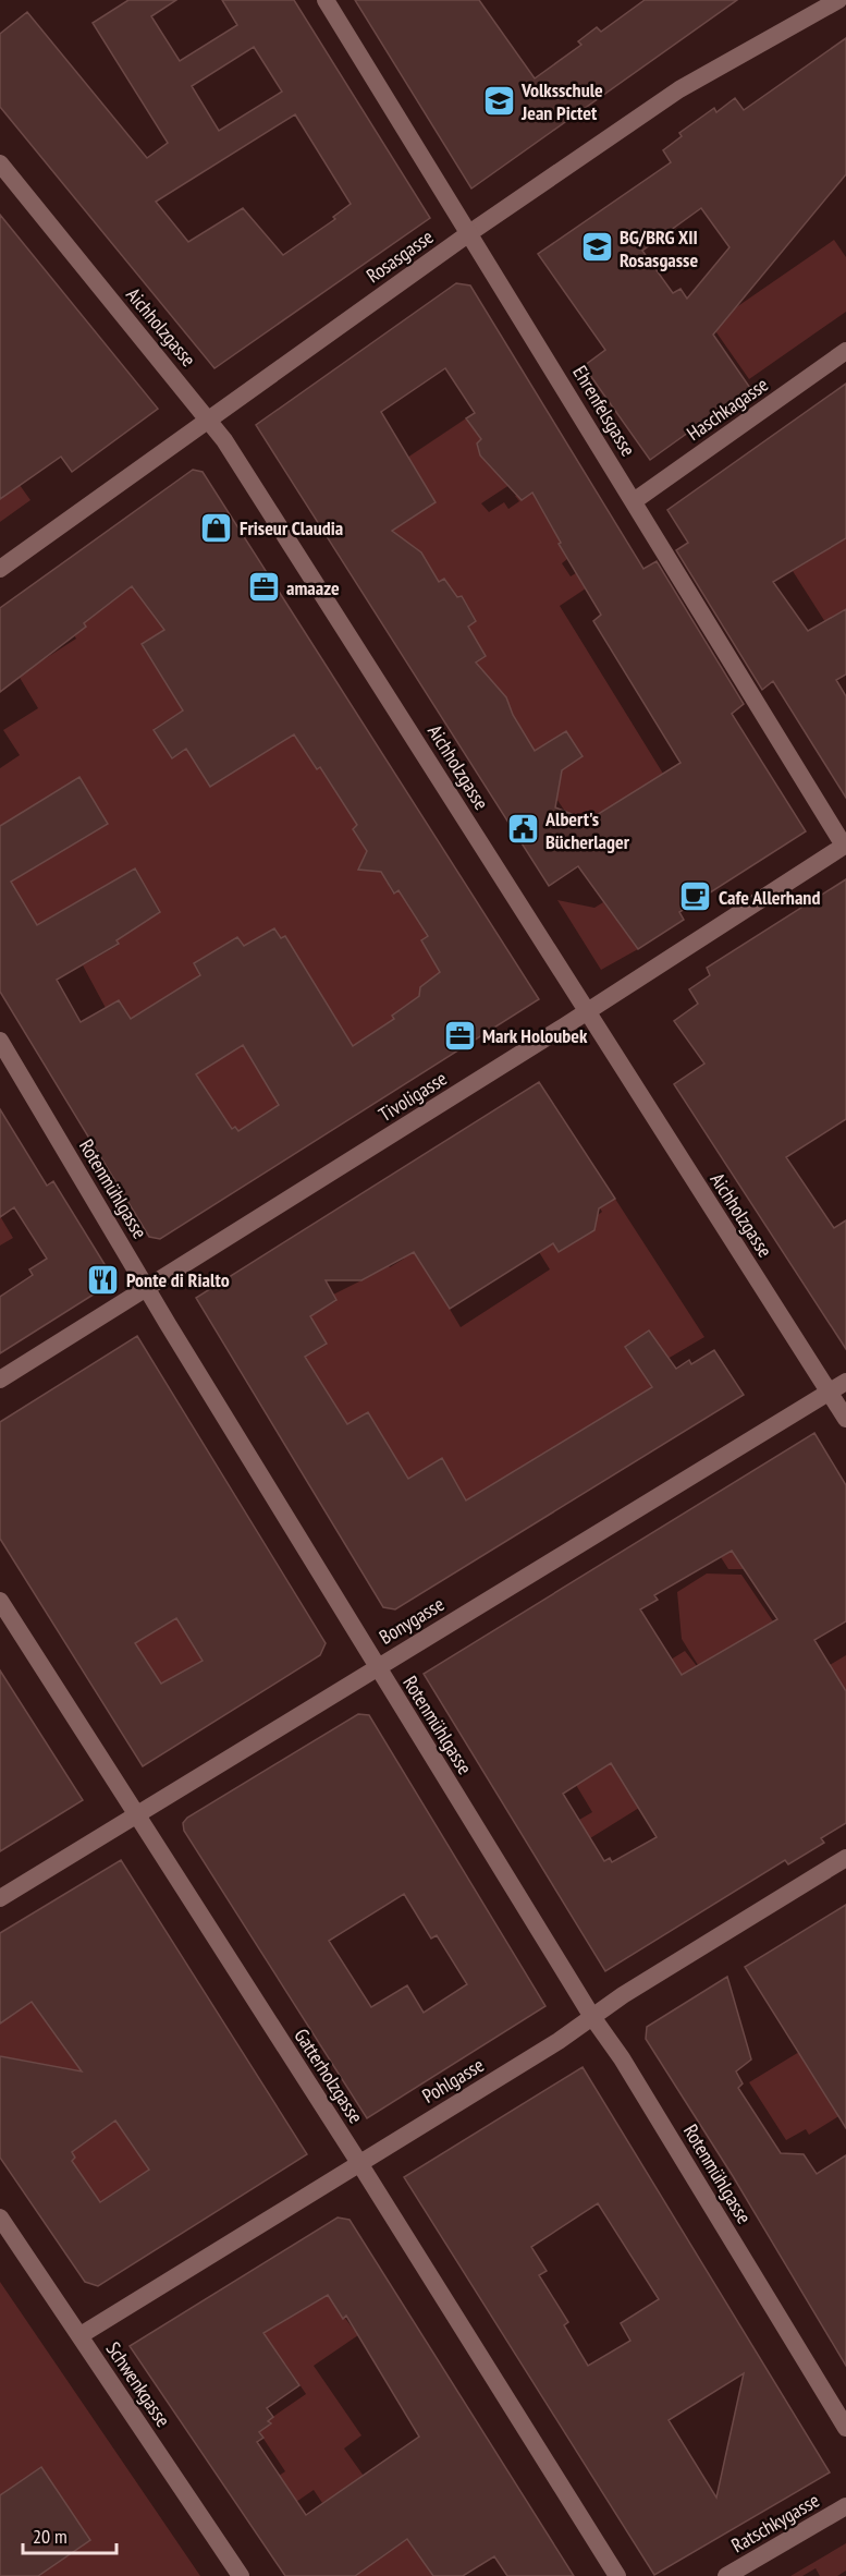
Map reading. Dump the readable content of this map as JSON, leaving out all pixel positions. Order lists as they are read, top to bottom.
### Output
{
  "streets": {
    "street": [
      "Rosasgasse",
      "Aichholzgasse",
      "Haschkagasse",
      "Ehrenfelsgasse",
      "Tivoligasse",
      "Rotenmühlgasse",
      "Bonygasse",
      "Gatterholzgasse",
      "Pohlgasse",
      "Schwenkgasse",
      "Ratschkygasse"
    ]
  },
  "crossings": [
    ["Rosasgasse", "Aichholzgasse"],
    ["Rosasgasse", "Ehrenfelsgasse"],
    ["Aichholzgasse", "Tivoligasse"],
    ["Aichholzgasse", "Bonygasse"],
    ["Haschkagasse", "Ehrenfelsgasse"],
    ["Ehrenfelsgasse", "Tivoligasse"],
    ["Tivoligasse", "Rotenmühlgasse"],
    ["Rotenmühlgasse", "Bonygasse"],
    ["Rotenmühlgasse", "Pohlgasse"],
    ["Bonygasse", "Gatterholzgasse"],
    ["Gatterholzgasse", "Pohlgasse"],
    ["Pohlgasse", "Schwenkgasse"]
  ],
  "places": {
    "school or university": ["Volksschule Jean Pictet", "BG/BRG XII Rosasgasse"],
    "shop": ["Friseur Claudia"],
    "office": ["amaaze", "Mark Holoubek"],
    "public building": ["Albert's Bücherlager"],
    "cafe": ["Cafe Allerhand"],
    "restaurant": ["Ponte di Rialto"]
  },
  "scale_bar": "20 m"
}
